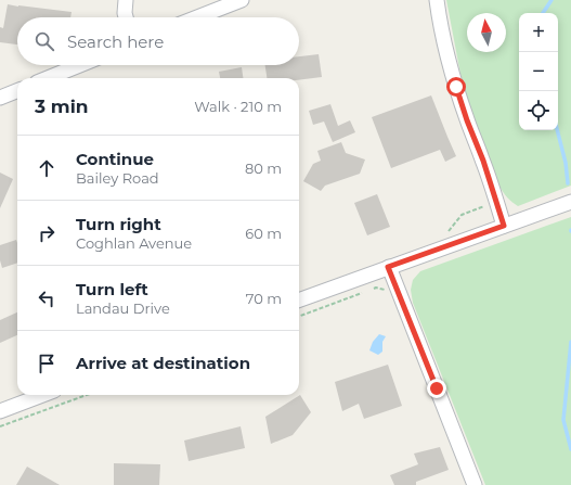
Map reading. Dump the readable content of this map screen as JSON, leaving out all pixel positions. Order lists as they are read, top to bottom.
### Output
{
  "north": "top",
  "page": {
    "map_buttons": ["+", "−"],
    "search": "Search here",
    "heading": ["3 min", "Walk · 210 m"],
    "list": [
      ["Continue", "Bailey Road", "80 m"],
      ["Turn right", "Coghlan Avenue", "60 m"],
      ["Turn left", "Landau Drive", "70 m"],
      "Arrive at destination"
    ]
  }
}
